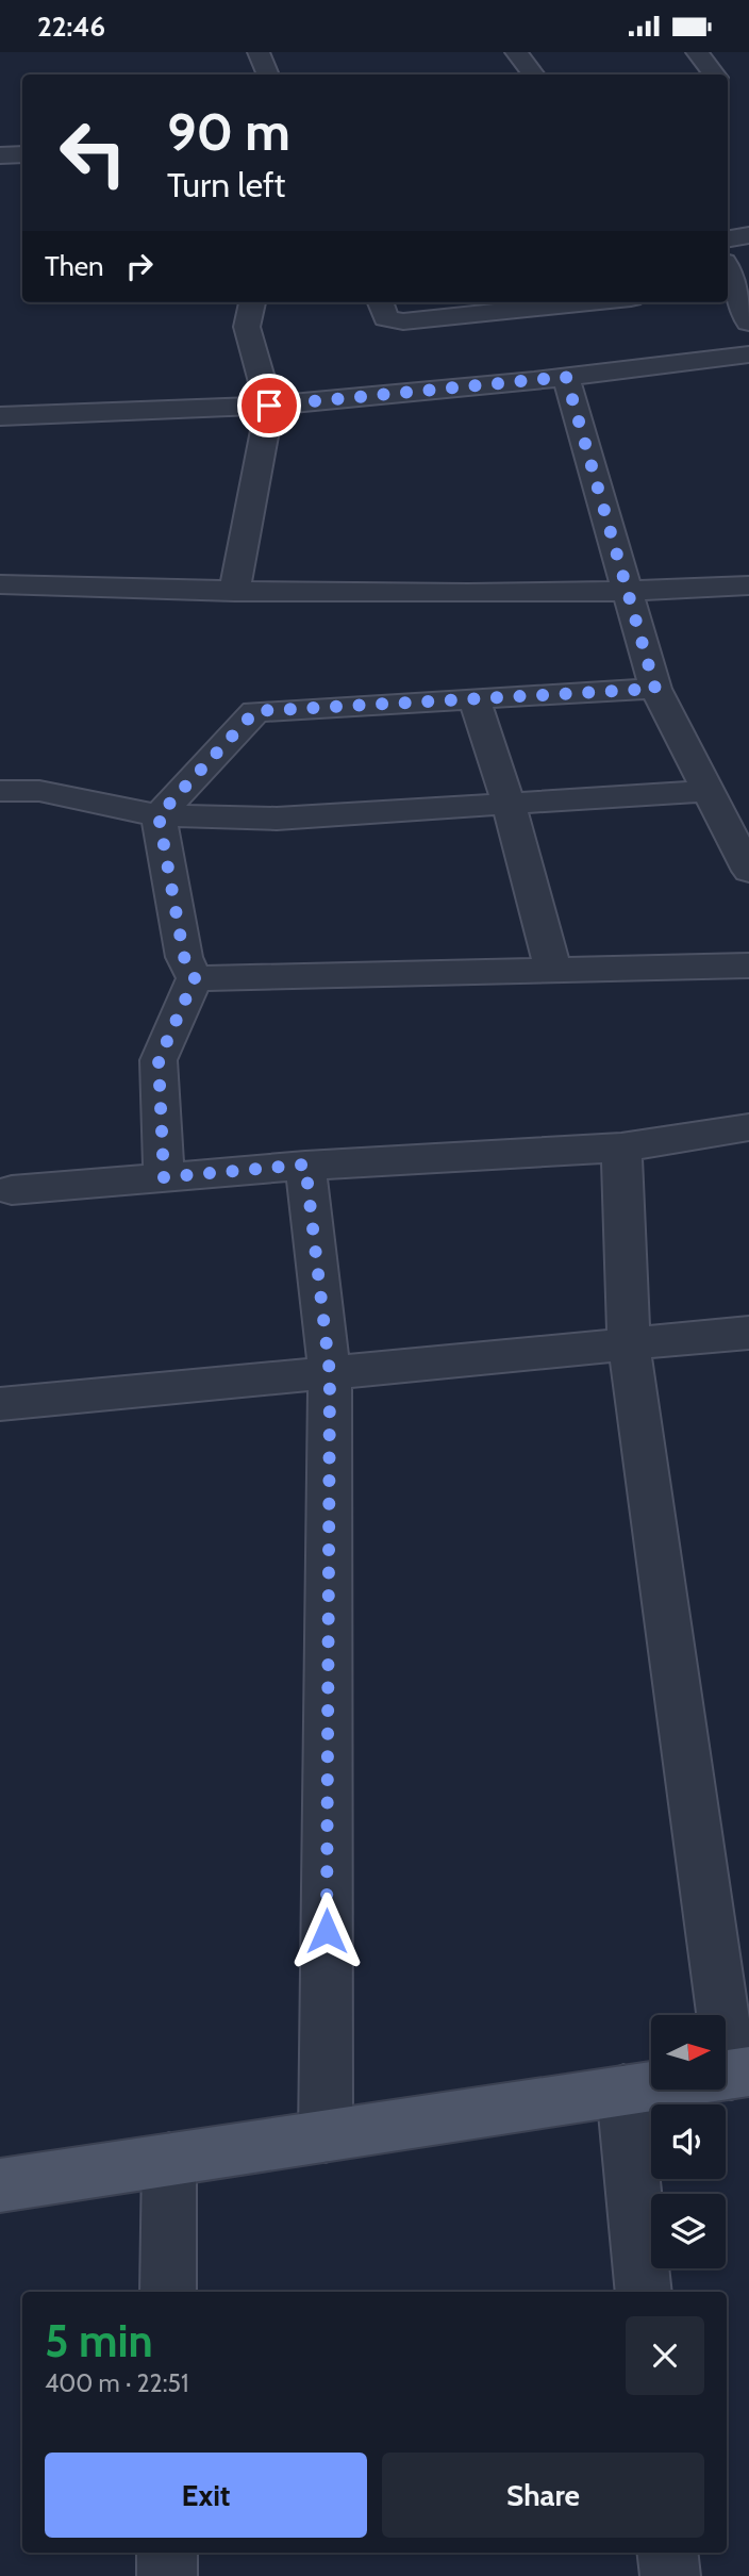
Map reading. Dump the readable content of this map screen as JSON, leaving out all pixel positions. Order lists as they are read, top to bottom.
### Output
{
  "north": "right",
  "page": {
    "status": "22:46",
    "turn": ["90 m", "Turn left"],
    "then": "Then",
    "heading": ["5 min", "400 m · 22:51"],
    "buttons": ["Exit", "Share"]
  }
}
